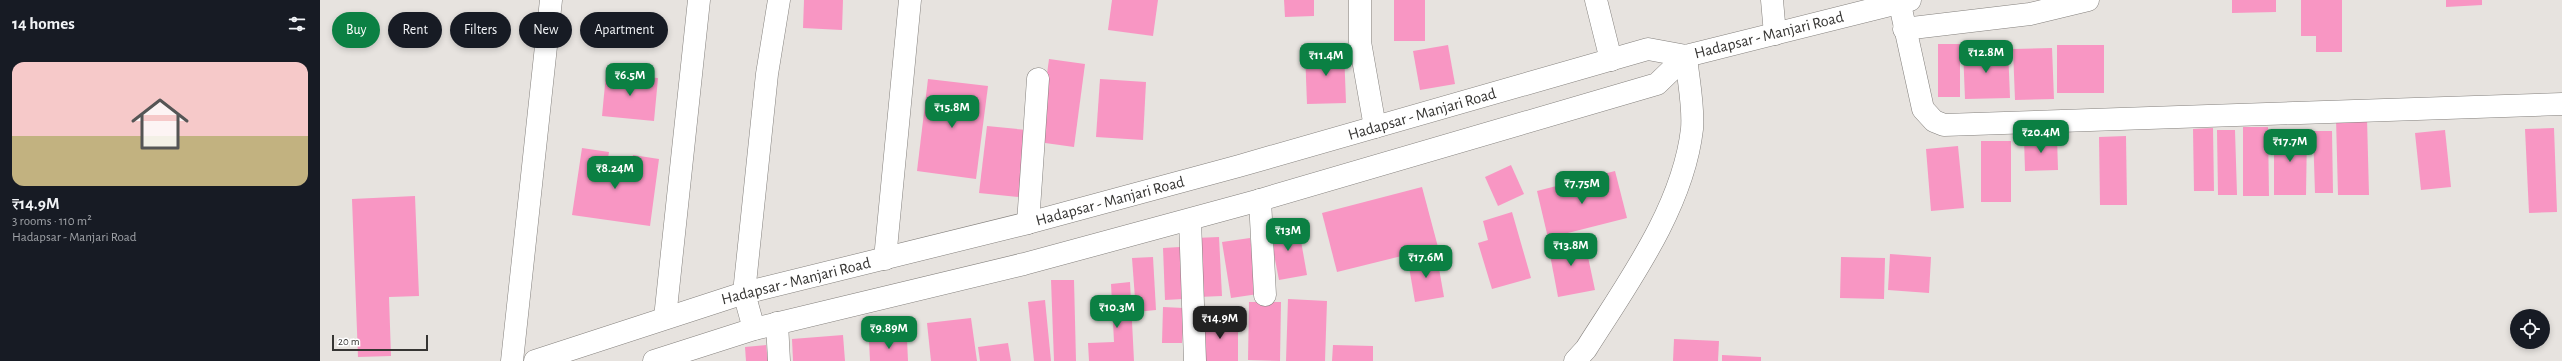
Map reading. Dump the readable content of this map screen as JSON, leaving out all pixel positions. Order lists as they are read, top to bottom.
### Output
{
  "streets": {
    "street": ["Hadapsar - Manjari Road"]
  },
  "scale_bar": "20 m",
  "page": {
    "heading": "14 homes",
    "chip": [
      "Buy",
      "Rent",
      "Filters",
      "New",
      "Apartment"
    ],
    "price": [
      "₹12.8M",
      "₹11.4M",
      "₹6.5M",
      "₹15.8M",
      "₹20.4M",
      "₹17.7M",
      "₹8.24M",
      "₹7.75M",
      "₹13M",
      "₹13.8M",
      "₹17.6M",
      "₹10.3M",
      "₹14.9M",
      "₹9.89M"
    ],
    "list": [
      {
        "name": "₹14.9M",
        "note": "3 rooms · 110 m² · Hadapsar - Manjari Road"
      }
    ],
    "scale": "20 m"
  }
}
